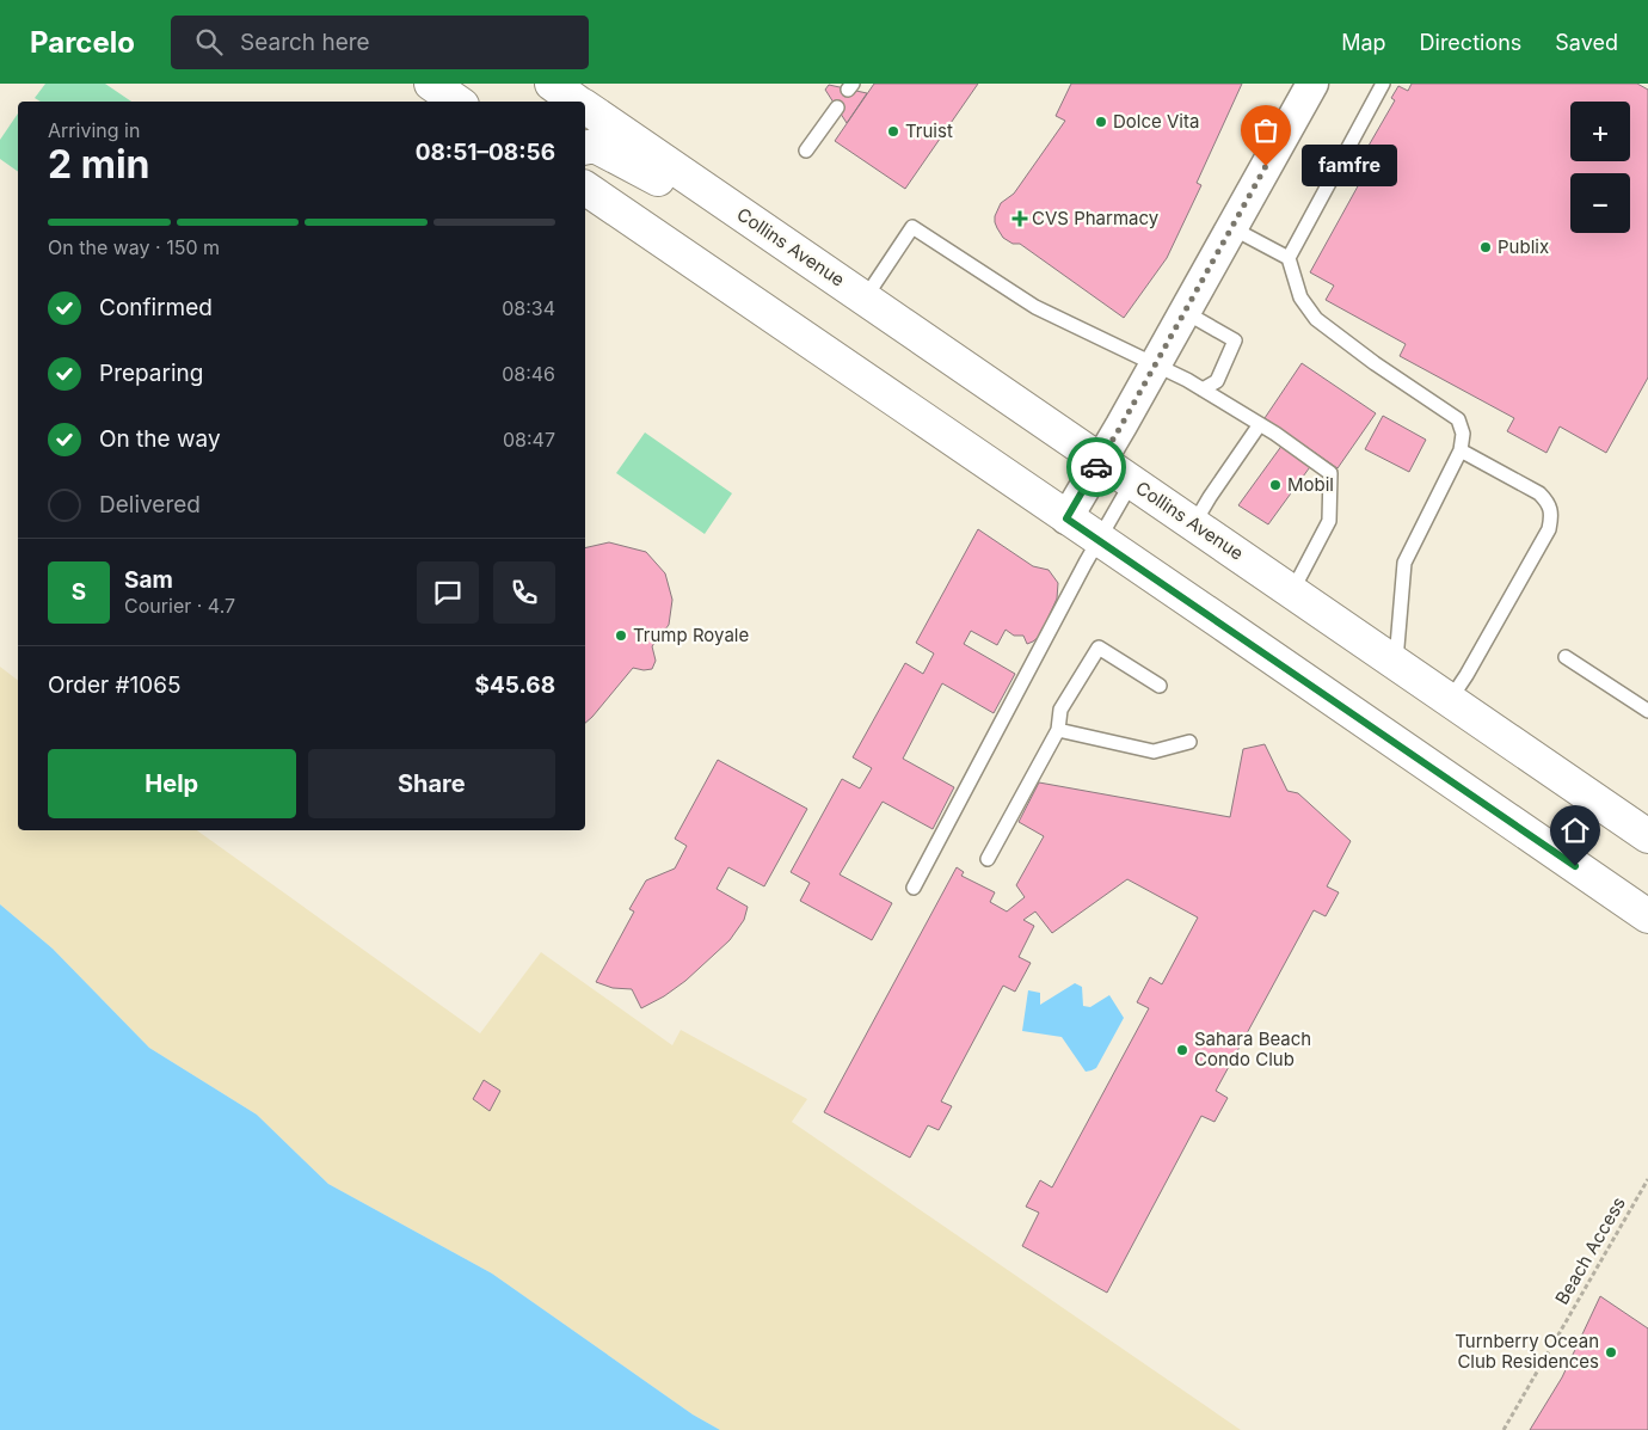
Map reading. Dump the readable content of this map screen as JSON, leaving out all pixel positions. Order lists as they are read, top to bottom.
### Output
{
  "streets": {
    "main road": ["Collins Avenue"],
    "path": ["Beach Access"]
  },
  "places": {
    "other": [
      "Dolce Vita",
      "Truist",
      "famfre",
      "Publix",
      "Mobil",
      "Trump Royale",
      "Sahara Beach Condo Club",
      "Turnberry Ocean Club Residences"
    ],
    "health": ["CVS Pharmacy"]
  },
  "page": {
    "header": "Parcelo",
    "search": "Search here",
    "nav": ["Map", "Directions", "Saved"],
    "map_buttons": ["+", "−"],
    "heading": ["2 min", "Arriving in", "08:51–08:56"],
    "panel": [
      "Sam",
      "Courier · 4.7",
      "Order #1065",
      "$45.68"
    ],
    "bubble": "famfre",
    "bar": "On the way · 150 m",
    "list": [
      ["Confirmed", "08:34"],
      ["Preparing", "08:46"],
      ["On the way", "08:47"],
      "Delivered"
    ],
    "round": "S",
    "buttons": ["Help", "Share"]
  }
}
